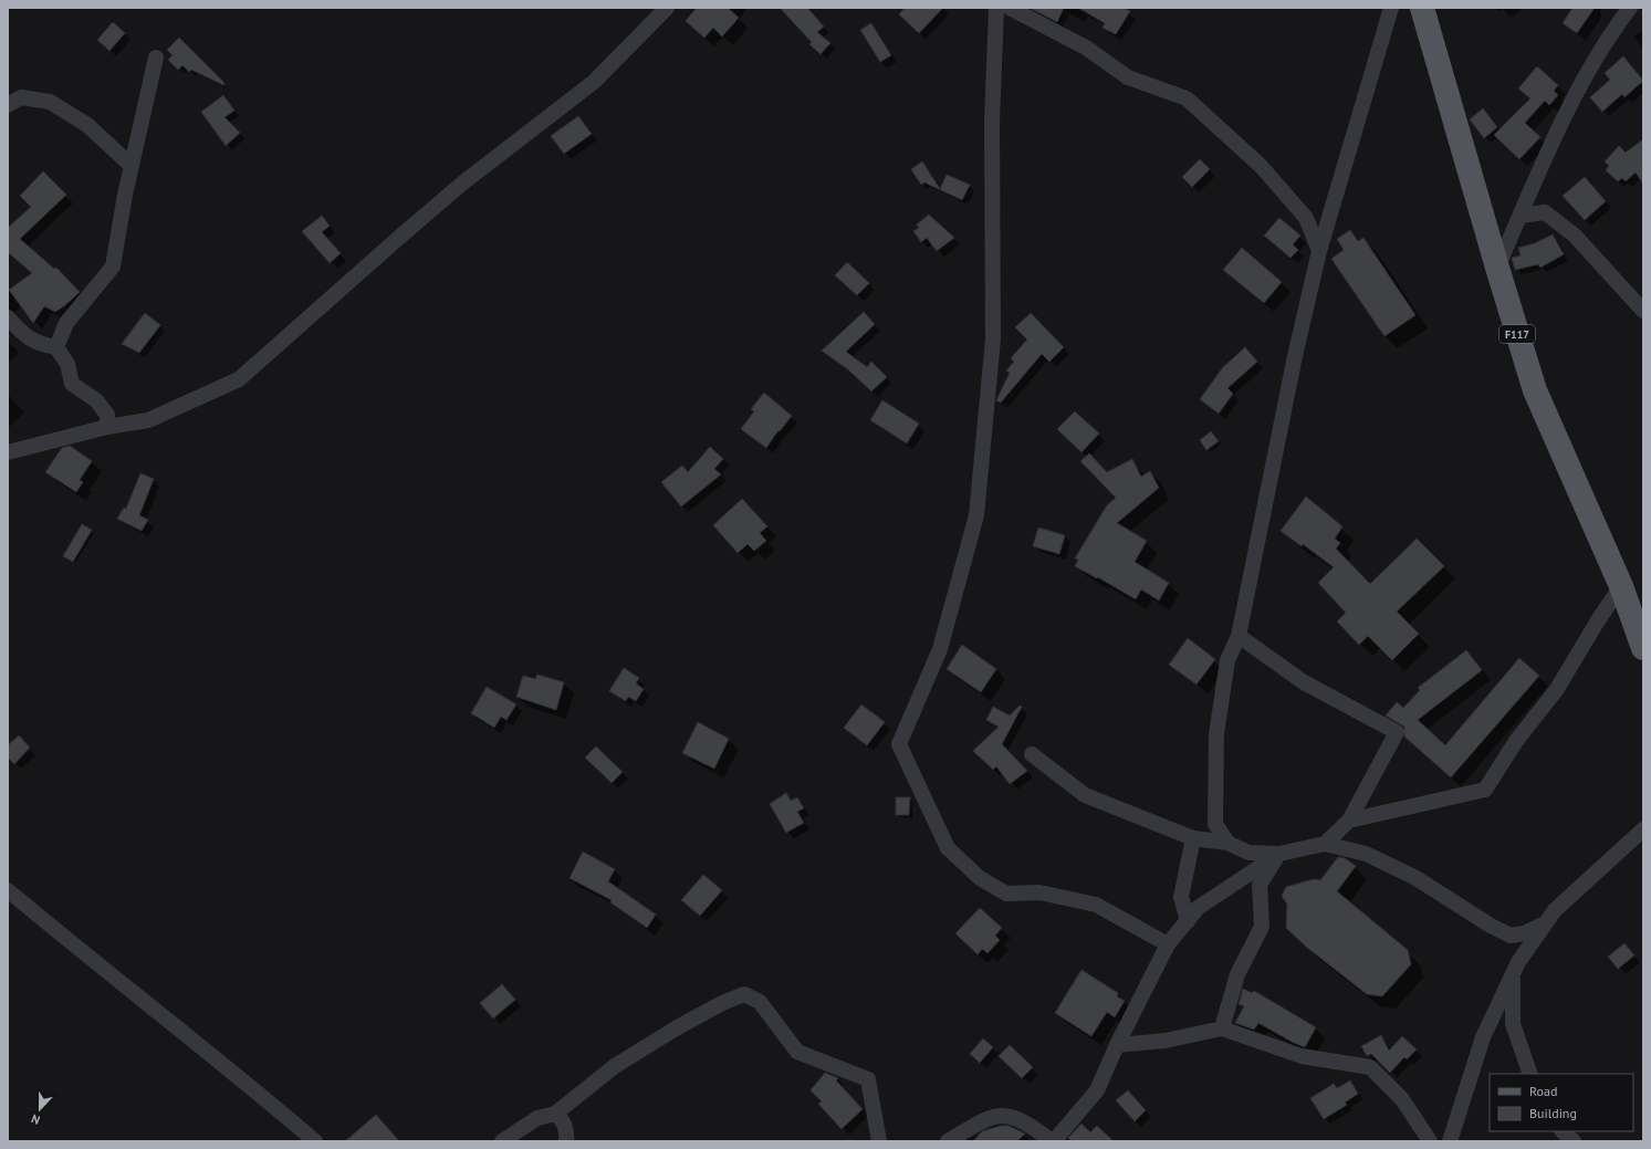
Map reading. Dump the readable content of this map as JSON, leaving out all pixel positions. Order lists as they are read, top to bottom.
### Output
{
  "streets": {
    "main road": ["F117"]
  },
  "legend": ["Road", "Building"],
  "north": "bottom"
}
